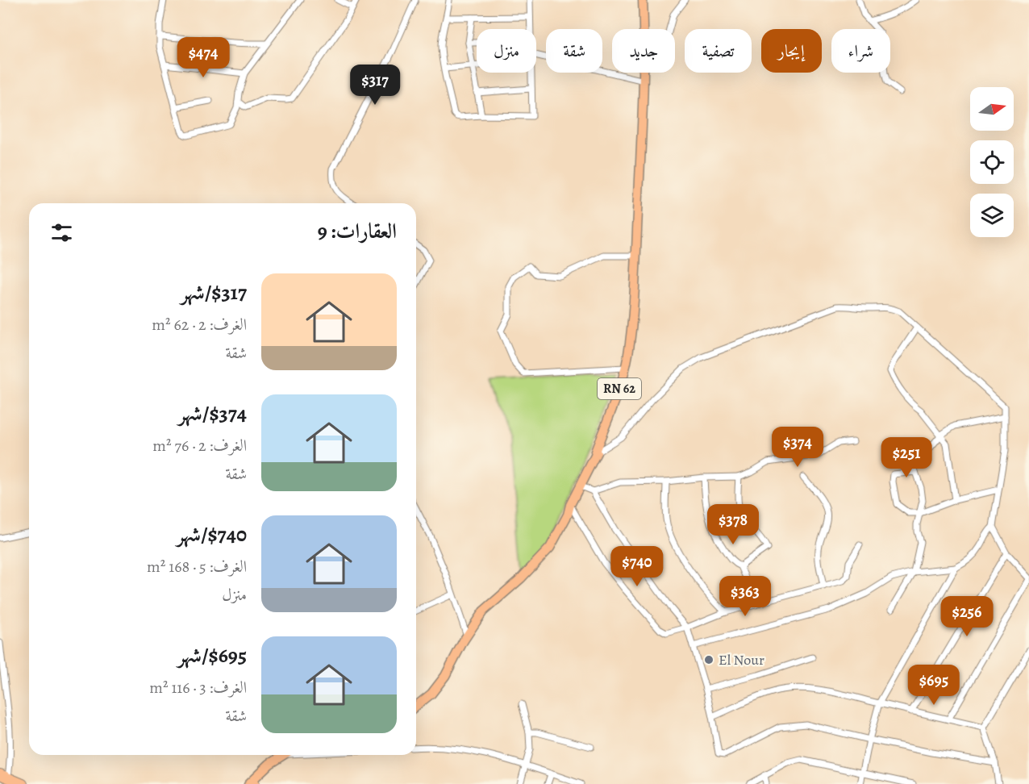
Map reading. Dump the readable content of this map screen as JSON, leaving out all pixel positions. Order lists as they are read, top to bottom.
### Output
{
  "streets": {
    "main road": ["RN 62"]
  },
  "places": ["El Nour"],
  "north": "right",
  "page": {
    "chip": [
      "شراء",
      "إيجار",
      "تصفية",
      "جديد",
      "شقة",
      "منزل"
    ],
    "price": [
      "$474",
      "$317",
      "$374",
      "$251",
      "$378",
      "$740",
      "$363",
      "$256",
      "$695"
    ],
    "heading": "العقارات: 9",
    "list": [
      {
        "name": "$317/شهر",
        "note": "الغرف: 2 · 62 m² · شقة"
      },
      {
        "name": "$374/شهر",
        "note": "الغرف: 2 · 76 m² · شقة"
      },
      {
        "name": "$740/شهر",
        "note": "الغرف: 5 · 168 m² · منزل"
      },
      {
        "name": "$695/شهر",
        "note": "الغرف: 3 · 116 m² · شقة"
      }
    ]
  }
}
